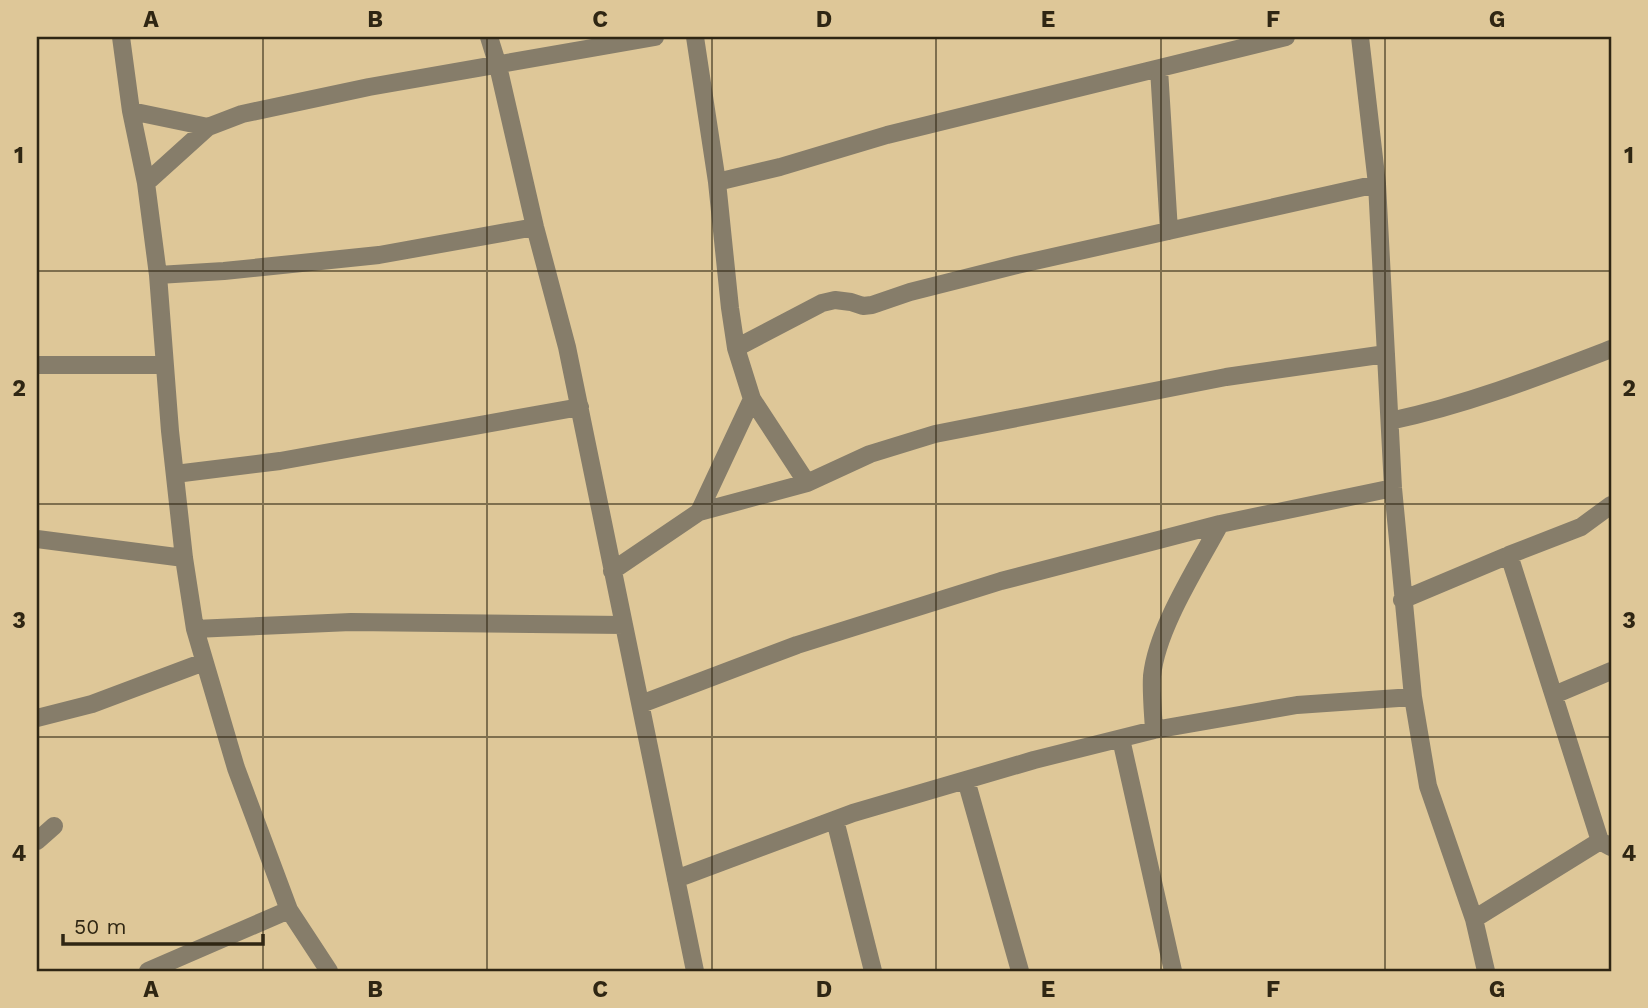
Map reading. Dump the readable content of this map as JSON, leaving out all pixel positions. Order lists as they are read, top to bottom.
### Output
{
  "scale_bar": "50 m",
  "grid": {
    "columns": [
      "A",
      "B",
      "C",
      "D",
      "E",
      "F",
      "G"
    ],
    "rows": [
      "1",
      "2",
      "3",
      "4"
    ]
  }
}
